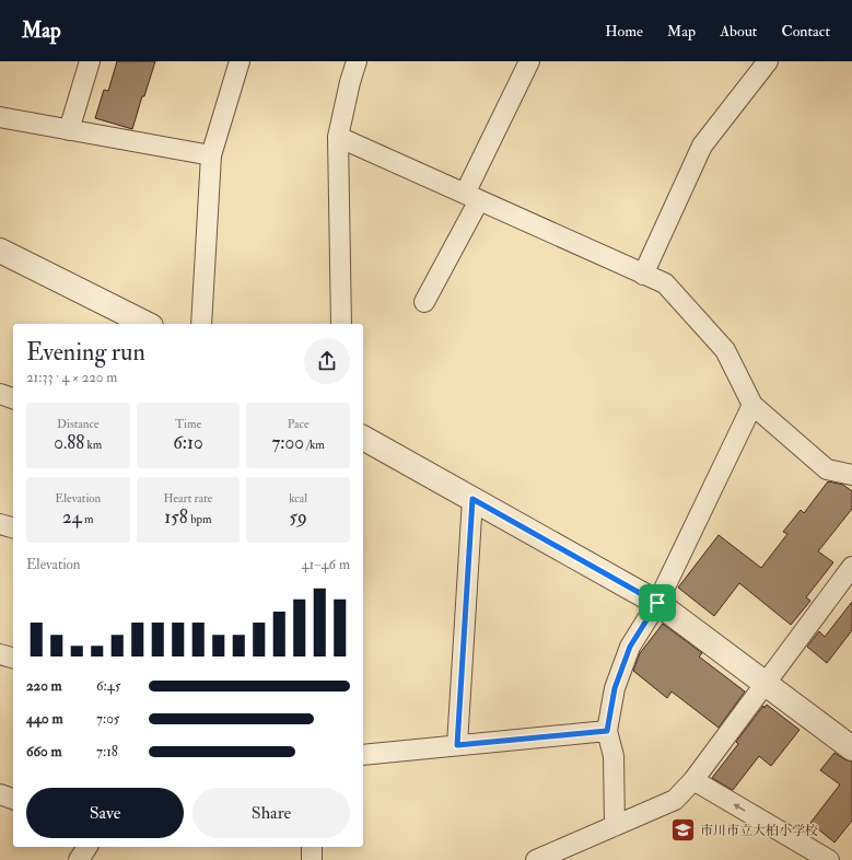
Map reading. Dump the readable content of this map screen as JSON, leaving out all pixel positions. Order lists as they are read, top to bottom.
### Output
{
  "places": {
    "school or university": ["市川市立大柏小学校"]
  },
  "page": {
    "header": "Map",
    "nav": [
      "Home",
      "Map",
      "About",
      "Contact"
    ],
    "heading": ["Evening run", "21:33 · 4 × 220 m"],
    "stats": [
      ["Distance", "0.88 km"],
      ["Time", "6:10"],
      ["Pace", "7:00 /km"],
      ["Elevation", "24 m"],
      ["Heart rate", "158 bpm"],
      ["kcal", "59"]
    ],
    "chart": ["Elevation", "41–46 m"],
    "list": [
      {
        "name": "220 m",
        "note": "6:45"
      },
      {
        "name": "440 m",
        "note": "7:05"
      },
      {
        "name": "660 m",
        "note": "7:18"
      }
    ],
    "buttons": ["Save", "Share"]
  }
}
